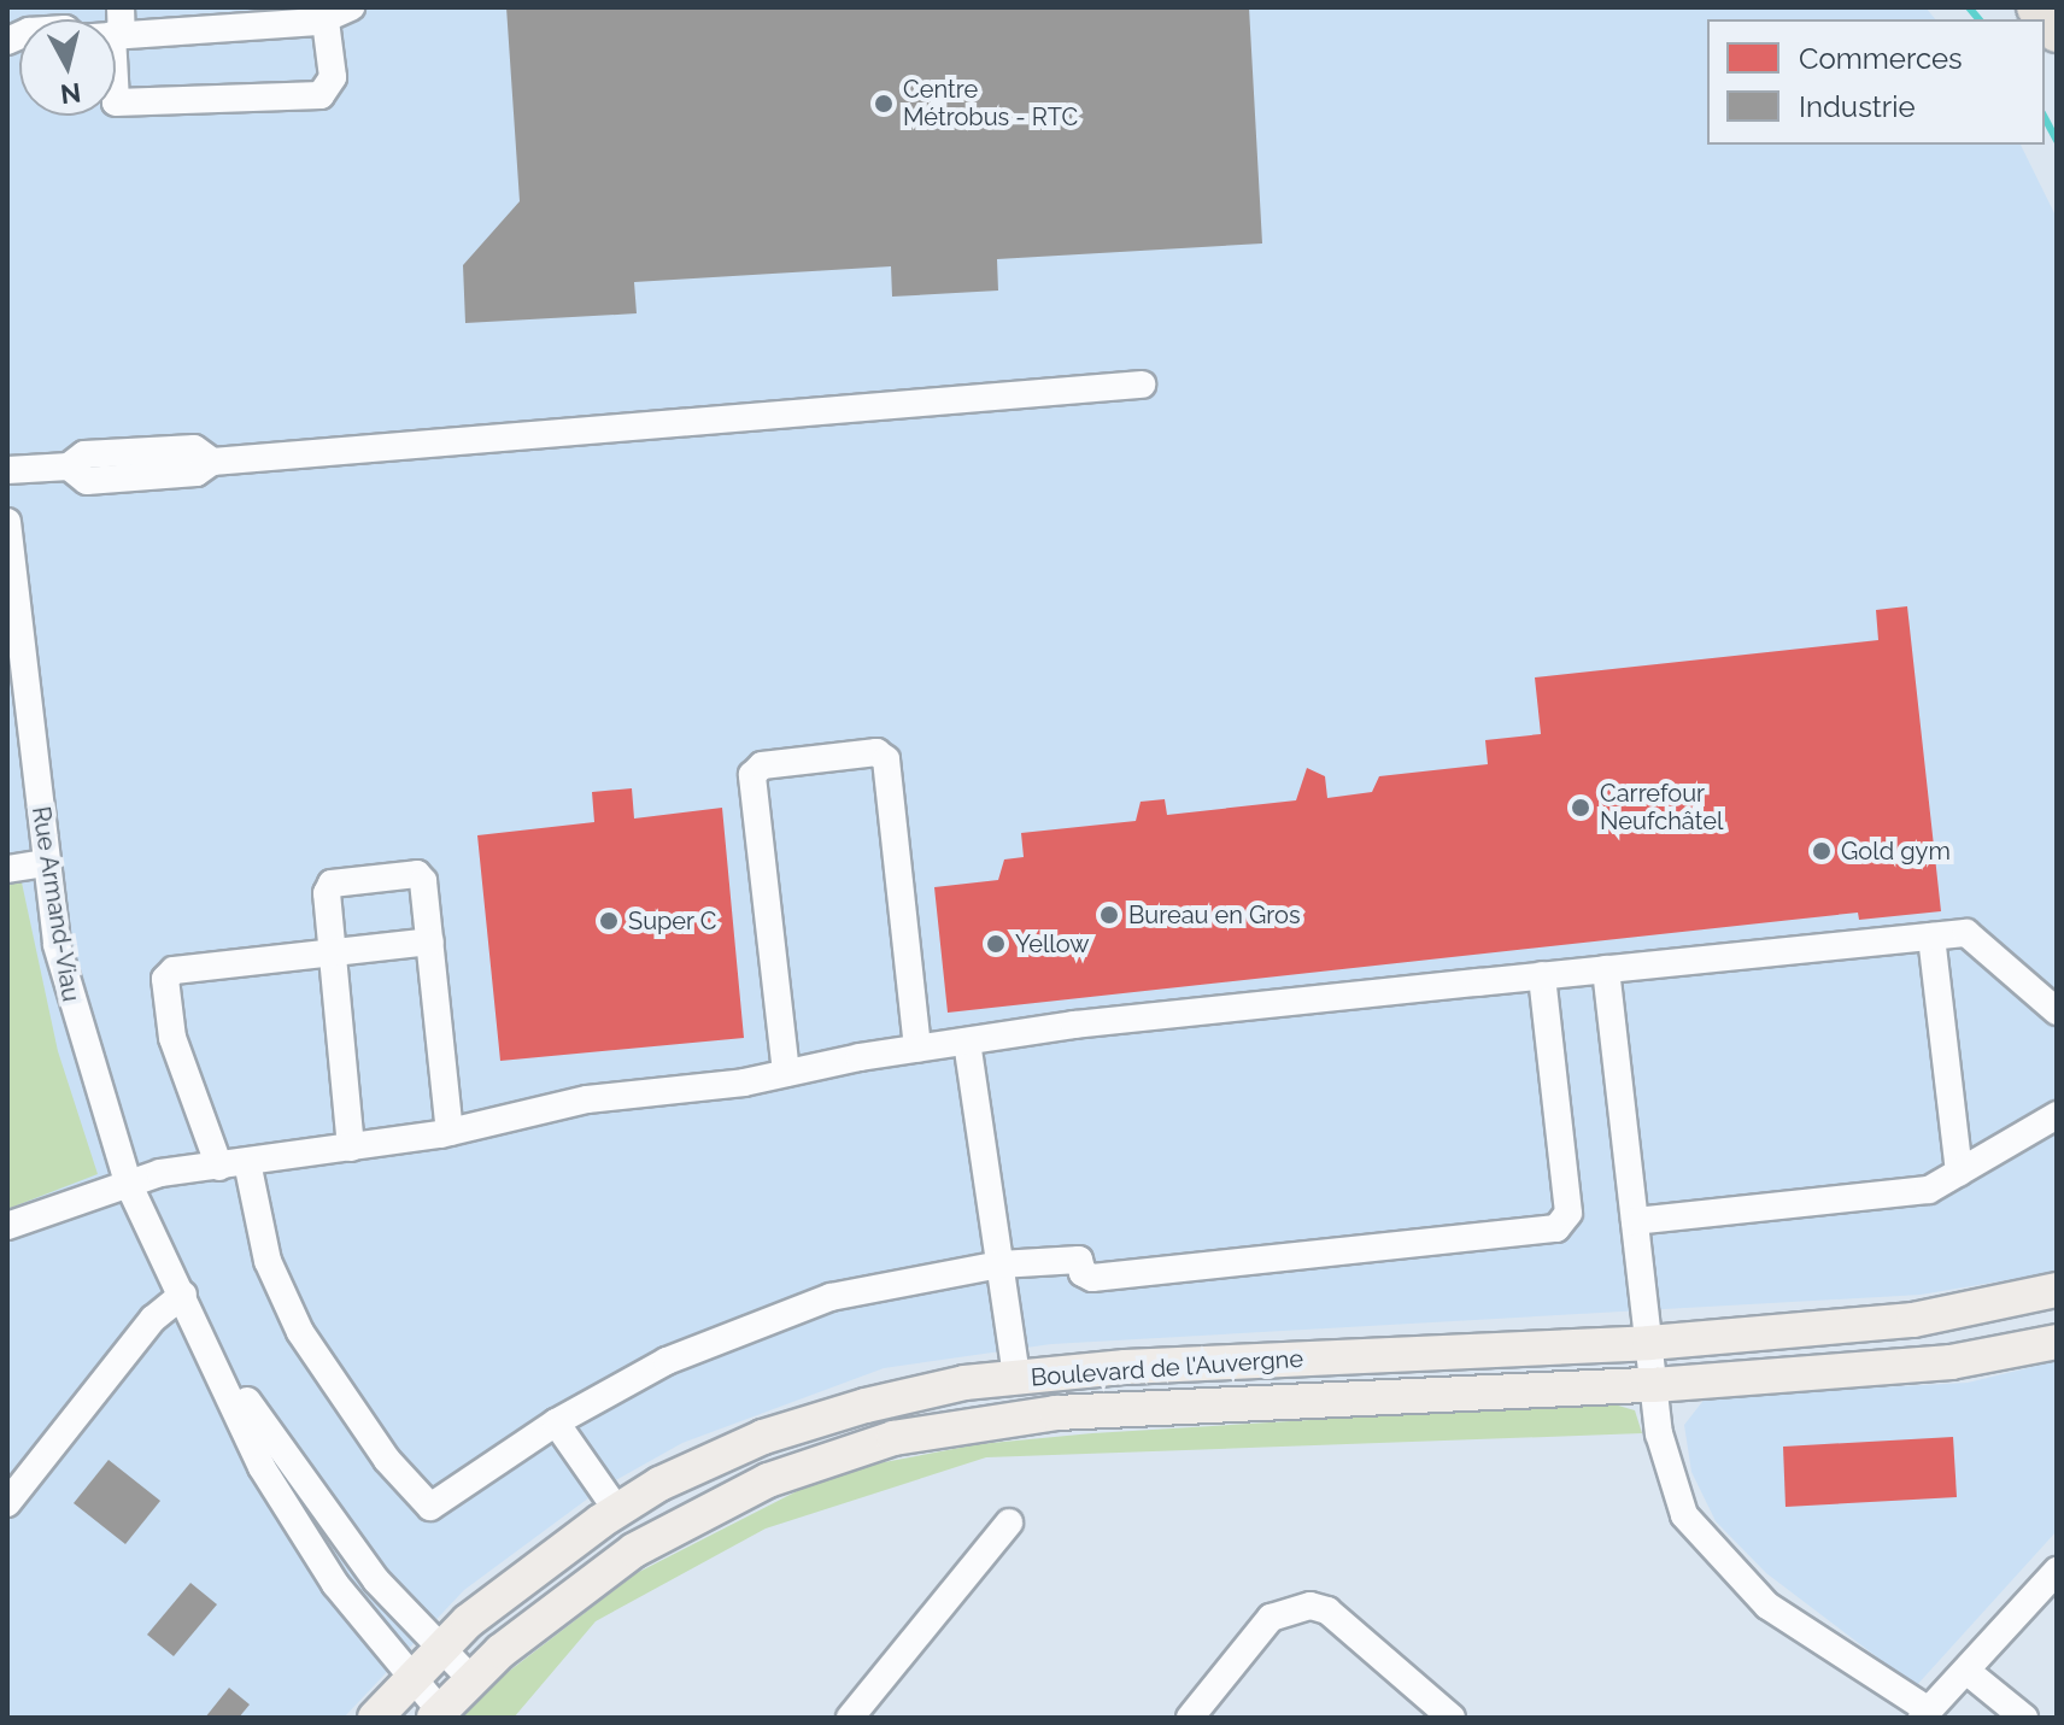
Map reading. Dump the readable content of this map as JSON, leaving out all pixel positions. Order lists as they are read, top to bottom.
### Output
{
  "streets": {
    "main road": ["Boulevard de l'Auvergne"],
    "street": ["Rue Armand-Viau"]
  },
  "crossings": [
    ["Rue Armand-Viau", "Boulevard de l'Auvergne"]
  ],
  "places": [
    "Centre Métrobus - RTC",
    "Carrefour Neufchâtel",
    "Gold gym",
    "Bureau en Gros",
    "Super C",
    "Yellow"
  ],
  "legend": ["Commerces", "Industrie"],
  "north": "bottom"
}
